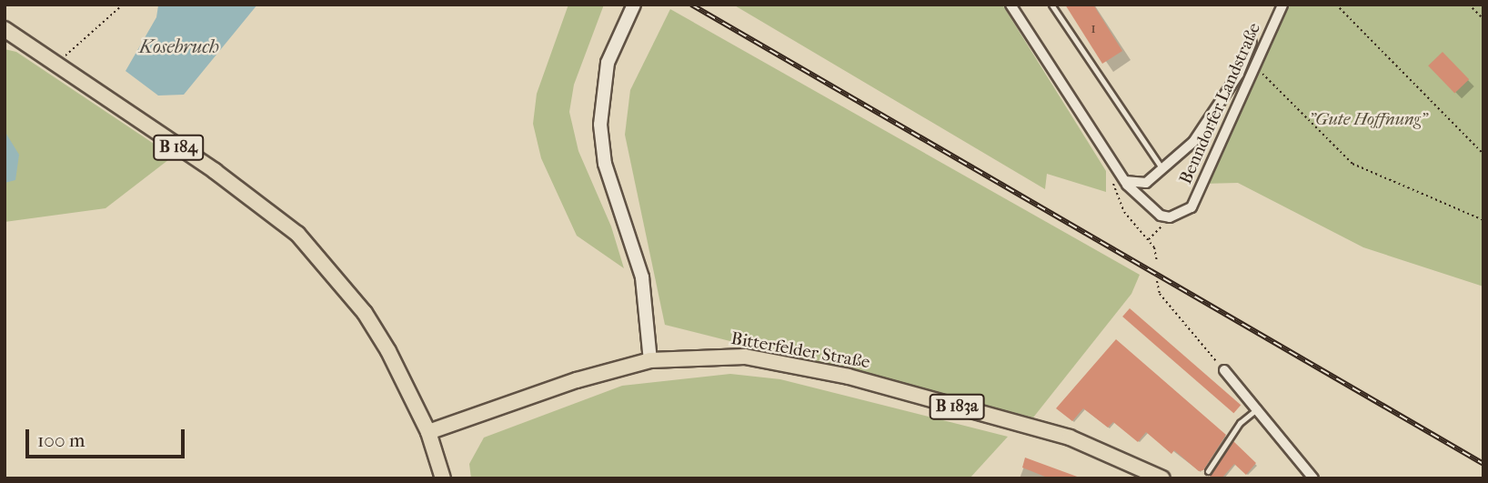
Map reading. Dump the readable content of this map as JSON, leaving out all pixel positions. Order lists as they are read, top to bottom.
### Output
{
  "streets": {
    "main road": ["B 184", "Bitterfelder Straße", "B 183a"],
    "street": ["Benndorfer Landstraße"]
  },
  "crossings": [
    ["B 184", "Bitterfelder Straße"]
  ],
  "water": ["Kosebruch"],
  "parks": ["\"Gute Hoffnung\""],
  "house_numbers": ["1"],
  "scale_bar": "100 m"
}
